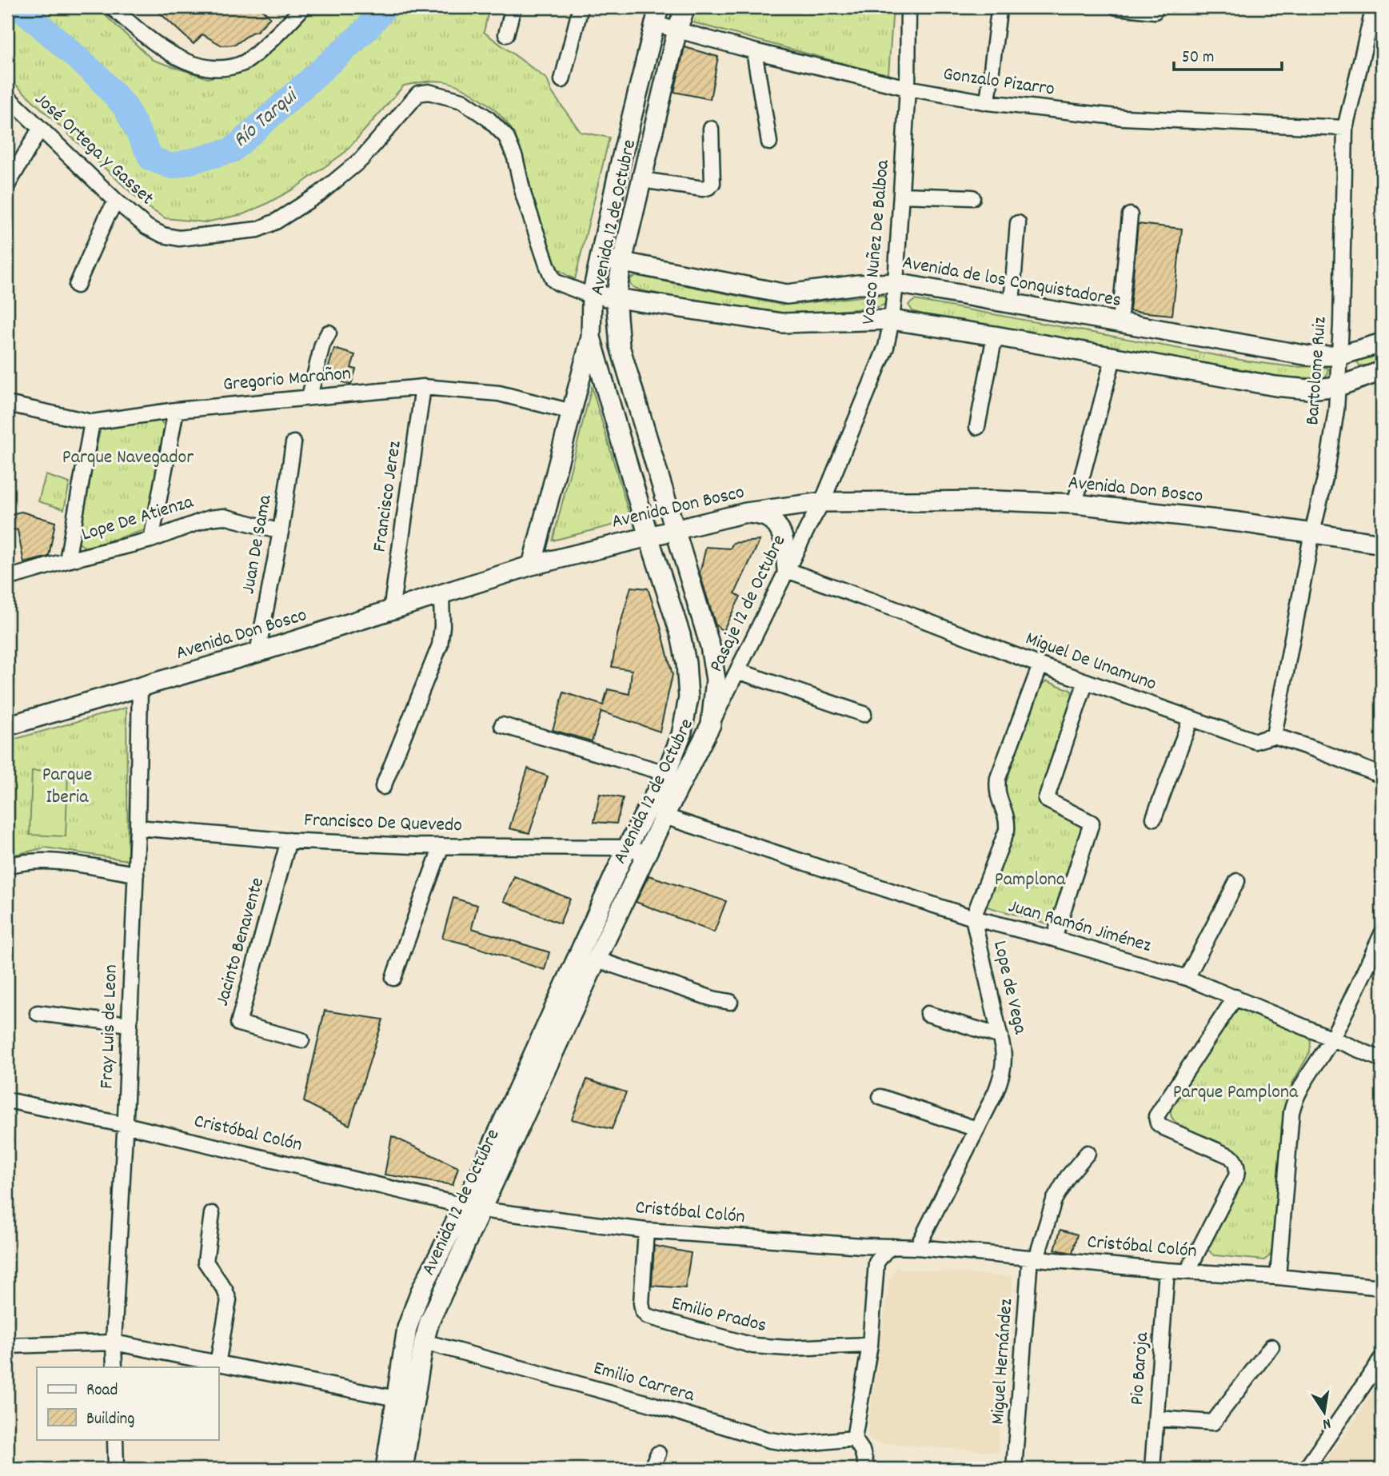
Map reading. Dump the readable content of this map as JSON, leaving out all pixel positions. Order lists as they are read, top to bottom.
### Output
{
  "streets": {
    "main road": [
      "José Ortega y Gasset",
      "Avenida 12 de Octubre",
      "Avenida de los Conquistadores",
      "Avenida Don Bosco"
    ],
    "street": [
      "Gonzalo Pizarro",
      "Vasco Nuñez De Balboa",
      "Bartolome Ruiz",
      "Gregorio Marañon",
      "Francisco Jerez",
      "Lope De Atienza",
      "Juan De Sama",
      "Pasaje 12 de Octubre",
      "Miguel De Unamuno",
      "Francisco De Quevedo",
      "Juan Ramón Jiménez",
      "Jacinto Benavente",
      "Lope de Vega",
      "Fray Luis de Leon",
      "Cristóbal Colón",
      "Emilio Prados",
      "Miguel Hernández",
      "Pio Baroja",
      "Emilio Carrera"
    ]
  },
  "crossings": [
    ["Gonzalo Pizarro", "Avenida 12 de Octubre"],
    ["Gonzalo Pizarro", "Vasco Nuñez De Balboa"],
    ["Gonzalo Pizarro", "Bartolome Ruiz"],
    ["José Ortega y Gasset", "Avenida 12 de Octubre"],
    ["Avenida 12 de Octubre", "Avenida de los Conquistadores"],
    ["Avenida 12 de Octubre", "Avenida Don Bosco"],
    ["Avenida 12 de Octubre", "Pasaje 12 de Octubre"],
    ["Avenida 12 de Octubre", "Francisco De Quevedo"],
    ["Avenida 12 de Octubre", "Juan Ramón Jiménez"],
    ["Avenida 12 de Octubre", "Cristóbal Colón"],
    ["Avenida 12 de Octubre", "Emilio Carrera"],
    ["Vasco Nuñez De Balboa", "Avenida de los Conquistadores"],
    ["Vasco Nuñez De Balboa", "Avenida Don Bosco"],
    ["Vasco Nuñez De Balboa", "Pasaje 12 de Octubre"],
    ["Avenida de los Conquistadores", "Bartolome Ruiz"],
    ["Bartolome Ruiz", "Avenida Don Bosco"],
    ["Bartolome Ruiz", "Miguel De Unamuno"],
    ["Gregorio Marañon", "Francisco Jerez"],
    ["Avenida Don Bosco", "Francisco Jerez"],
    ["Avenida Don Bosco", "Juan De Sama"],
    ["Avenida Don Bosco", "Pasaje 12 de Octubre"],
    ["Avenida Don Bosco", "Fray Luis de Leon"],
    ["Lope De Atienza", "Juan De Sama"],
    ["Pasaje 12 de Octubre", "Miguel De Unamuno"],
    ["Miguel De Unamuno", "Lope de Vega"],
    ["Francisco De Quevedo", "Jacinto Benavente"],
    ["Francisco De Quevedo", "Fray Luis de Leon"],
    ["Juan Ramón Jiménez", "Lope de Vega"],
    ["Lope de Vega", "Cristóbal Colón"],
    ["Fray Luis de Leon", "Cristóbal Colón"],
    ["Cristóbal Colón", "Emilio Prados"],
    ["Cristóbal Colón", "Miguel Hernández"],
    ["Cristóbal Colón", "Pio Baroja"]
  ],
  "water": ["Río Tarqui"],
  "parks": [
    "Parque Navegador",
    "Parque Iberia",
    "Pamplona",
    "Parque Pamplona"
  ],
  "legend": ["Road", "Building"],
  "scale_bar": "50 m",
  "north": "bottom"
}
